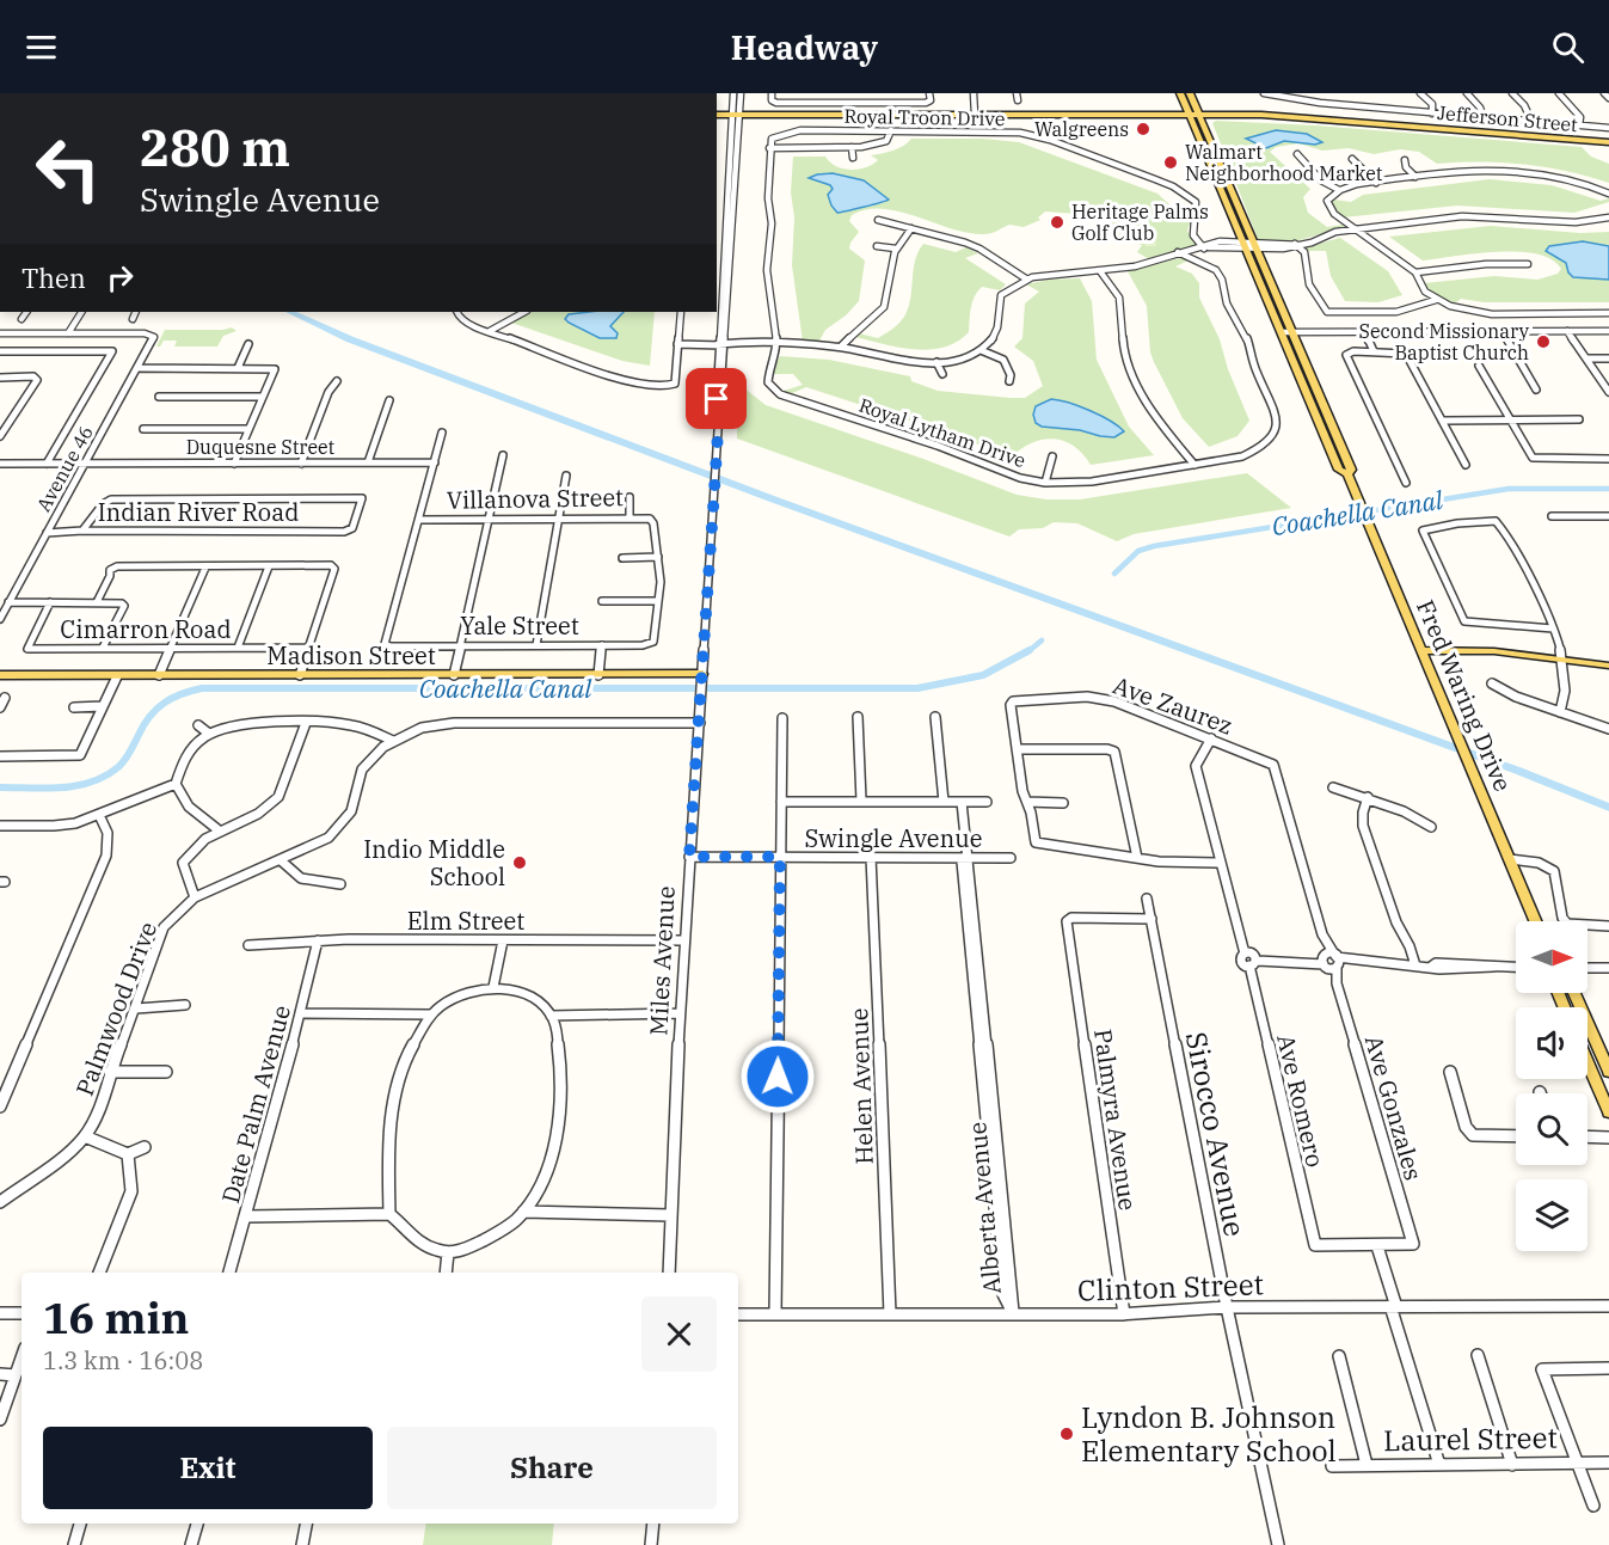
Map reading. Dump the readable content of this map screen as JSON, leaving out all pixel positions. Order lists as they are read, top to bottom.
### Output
{
  "streets": {
    "main road": ["Jefferson Street", "Madison Street", "Fred Waring Drive"],
    "street": [
      "Royal Troon Drive",
      "Royal Lytham Drive",
      "Duquesne Street",
      "Avenue 46",
      "Villanova Street",
      "Indian River Road",
      "Yale Street",
      "Cimarron Road",
      "Ave Zaurez",
      "Swingle Avenue",
      "Elm Street",
      "Miles Avenue",
      "Palmwood Drive",
      "Helen Avenue",
      "Ave Romero",
      "Date Palm Avenue",
      "Ave Gonzales",
      "Palmyra Avenue",
      "Sirocco Avenue",
      "Alberta Avenue",
      "Clinton Street",
      "Laurel Street"
    ]
  },
  "crossings": [
    ["Jefferson Street", "Fred Waring Drive"],
    ["Jefferson Street", "Miles Avenue"],
    ["Duquesne Street", "Avenue 46"],
    ["Avenue 46", "Indian River Road"],
    ["Villanova Street", "Yale Street"],
    ["Madison Street", "Miles Avenue"],
    ["Ave Zaurez", "Ave Gonzales"],
    ["Swingle Avenue", "Miles Avenue"],
    ["Swingle Avenue", "Helen Avenue"],
    ["Swingle Avenue", "Alberta Avenue"],
    ["Elm Street", "Miles Avenue"],
    ["Elm Street", "Date Palm Avenue"],
    ["Miles Avenue", "Palmwood Drive"],
    ["Helen Avenue", "Clinton Street"],
    ["Ave Romero", "Ave Gonzales"],
    ["Palmyra Avenue", "Sirocco Avenue"],
    ["Palmyra Avenue", "Clinton Street"],
    ["Sirocco Avenue", "Clinton Street"],
    ["Alberta Avenue", "Clinton Street"]
  ],
  "water": ["Coachella Canal"],
  "places": [
    "Walgreens",
    "Walmart Neighborhood Market",
    "Heritage Palms Golf Club",
    "Second Missionary Baptist Church",
    "Indio Middle School",
    "Lyndon B. Johnson Elementary School"
  ],
  "north": "right",
  "page": {
    "header": "Headway",
    "turn": ["280 m", "Swingle Avenue"],
    "then": "Then",
    "heading": ["16 min", "1.3 km · 16:08"],
    "buttons": ["Exit", "Share"]
  }
}
